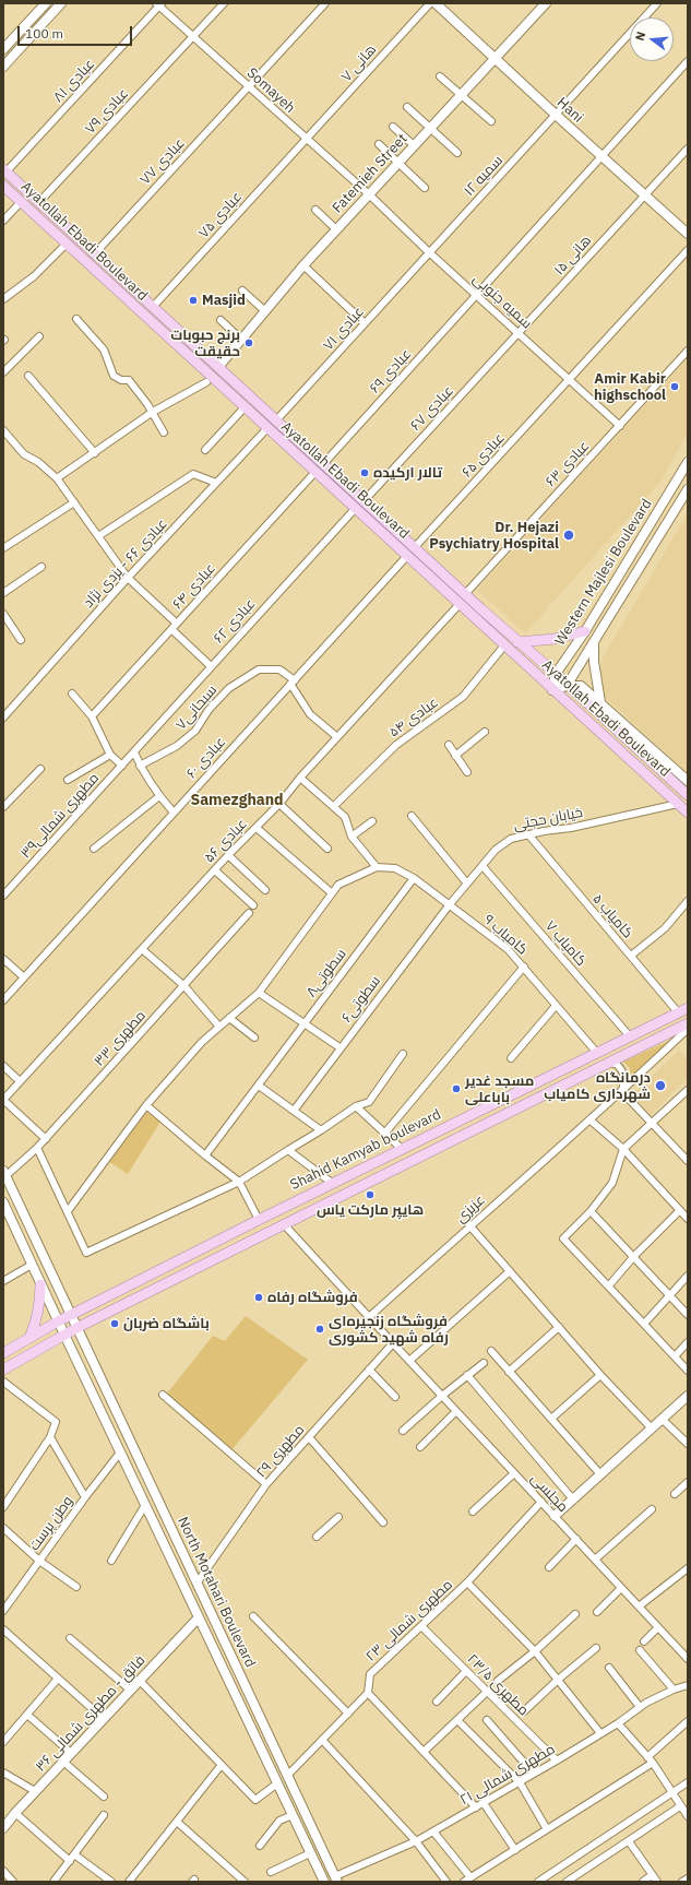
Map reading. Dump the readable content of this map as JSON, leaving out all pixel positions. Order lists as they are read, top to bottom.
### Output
{
  "streets": {
    "main road": [
      "Hani",
      "Fatemieh Street",
      "Ayatollah Ebadi Boulevard",
      "Western Majlesi Boulevard",
      "Shahid Kamyab boulevard",
      "North Motahari Boulevard",
      "فاتق - مطهری شمالی ۳۶"
    ],
    "street": [
      "هانی ۷",
      "عبادی ۸۱",
      "Somayeh",
      "عبادی ۷۹",
      "عبادی ۷۷",
      "سمیه ۱۲",
      "عبادی ۷۵",
      "هانی ۱۵",
      "سمیه جنوبی",
      "عبادی ۷۱",
      "عبادی ۶۹",
      "عبادی ۶۷",
      "عبادی ۶۵",
      "عبادی ۶۳",
      "عبادی ۶۶ - یزدی نژاد",
      "عبادی ۶۴",
      "عبادی ۶۲",
      "سبحانی۷",
      "عبادی ۵۴",
      "عبادی ۶۰",
      "مطهری شمالی۳۹",
      "خیابان حجتی",
      "عبادی ۵۶",
      "کامیاب ۵",
      "کامیاب ۹",
      "کامیاب ۷",
      "سطوتی۸",
      "سطوتی۶",
      "مطهری ۳۳",
      "عزیزی",
      "مطهری ۲۹",
      "مجلسی",
      "وطن پرست",
      "مطهری شمالی ۲۳",
      "مطهری ۲۳/۵",
      "مطهری شمالی ۲۱"
    ]
  },
  "crossings": [
    ["هانی ۷", "Somayeh"],
    ["هانی ۷", "عبادی ۷۵"],
    ["عبادی ۸۱", "Somayeh"],
    ["عبادی ۸۱", "Ayatollah Ebadi Boulevard"],
    ["Somayeh", "عبادی ۷۹"],
    ["Somayeh", "عبادی ۷۷"],
    ["Somayeh", "Fatemieh Street"],
    ["Somayeh", "عبادی ۷۵"],
    ["Somayeh", "سمیه جنوبی"],
    ["Hani", "Fatemieh Street"],
    ["Hani", "سمیه ۱۲"],
    ["Hani", "هانی ۱۵"],
    ["Hani", "عبادی ۶۹"],
    ["عبادی ۷۹", "Ayatollah Ebadi Boulevard"],
    ["عبادی ۷۷", "Ayatollah Ebadi Boulevard"],
    ["Fatemieh Street", "Ayatollah Ebadi Boulevard"],
    ["Fatemieh Street", "سمیه جنوبی"],
    ["سمیه ۱۲", "سمیه جنوبی"],
    ["سمیه ۱۲", "عبادی ۷۱"],
    ["عبادی ۷۵", "Ayatollah Ebadi Boulevard"],
    ["Ayatollah Ebadi Boulevard", "عبادی ۷۱"],
    ["Ayatollah Ebadi Boulevard", "عبادی ۶۹"],
    ["Ayatollah Ebadi Boulevard", "عبادی ۶۷"],
    ["Ayatollah Ebadi Boulevard", "عبادی ۶۵"],
    ["Ayatollah Ebadi Boulevard", "عبادی ۶۳"],
    ["Ayatollah Ebadi Boulevard", "عبادی ۶۶ - یزدی نژاد"],
    ["Ayatollah Ebadi Boulevard", "Western Majlesi Boulevard"],
    ["Ayatollah Ebadi Boulevard", "عبادی ۶۴"],
    ["Ayatollah Ebadi Boulevard", "عبادی ۶۲"],
    ["Ayatollah Ebadi Boulevard", "عبادی ۵۴"],
    ["Ayatollah Ebadi Boulevard", "عبادی ۶۰"],
    ["Ayatollah Ebadi Boulevard", "خیابان حجتی"],
    ["Ayatollah Ebadi Boulevard", "عبادی ۵۶"],
    ["هانی ۱۵", "سمیه جنوبی"],
    ["هانی ۱۵", "عبادی ۶۷"],
    ["سمیه جنوبی", "عبادی ۷۱"],
    ["سمیه جنوبی", "عبادی ۶۹"],
    ["سمیه جنوبی", "عبادی ۶۷"],
    ["سمیه جنوبی", "عبادی ۶۵"],
    ["سمیه جنوبی", "عبادی ۶۳"],
    ["عبادی ۶۲", "مطهری شمالی۳۹"],
    ["سبحانی۷", "عبادی ۶۰"],
    ["خیابان حجتی", "کامیاب ۵"],
    ["خیابان حجتی", "کامیاب ۹"],
    ["خیابان حجتی", "کامیاب ۷"],
    ["خیابان حجتی", "سطوتی۶"],
    ["کامیاب ۵", "Shahid Kamyab boulevard"],
    ["کامیاب ۹", "سطوتی۸"],
    ["کامیاب ۹", "سطوتی۶"],
    ["کامیاب ۹", "Shahid Kamyab boulevard"],
    ["کامیاب ۷", "Shahid Kamyab boulevard"],
    ["Shahid Kamyab boulevard", "مجلسی"],
    ["Shahid Kamyab boulevard", "North Motahari Boulevard"],
    ["عزیزی", "مجلسی"],
    ["مطهری ۲۹", "مجلسی"],
    ["مطهری ۲۹", "North Motahari Boulevard"],
    ["مجلسی", "مطهری شمالی ۲۳"],
    ["وطن پرست", "North Motahari Boulevard"],
    ["North Motahari Boulevard", "فاتق - مطهری شمالی ۳۶"],
    ["North Motahari Boulevard", "مطهری شمالی ۲۱"],
    ["مطهری شمالی ۲۳", "مطهری ۲۳/۵"],
    ["مطهری ۲۳/۵", "مطهری شمالی ۲۱"]
  ],
  "districts": ["Samezghand"],
  "places": [
    "Masjid",
    "برنج حبوبات حقیقت",
    "Amir Kabir highschool",
    "تالار ارکیده",
    "Dr. Hejazi Psychiatry Hospital",
    "درمانگاه شهرداری کامیاب",
    "مسجد غدیر باباعلی",
    "هایپر مارکت یاس",
    "فروشگاه رفاه",
    "باشگاه ضربان",
    "فروشگاه زنجیره‌ای رفاه شهید کشوری"
  ],
  "scale_bar": "100 m",
  "north": "left"
}
